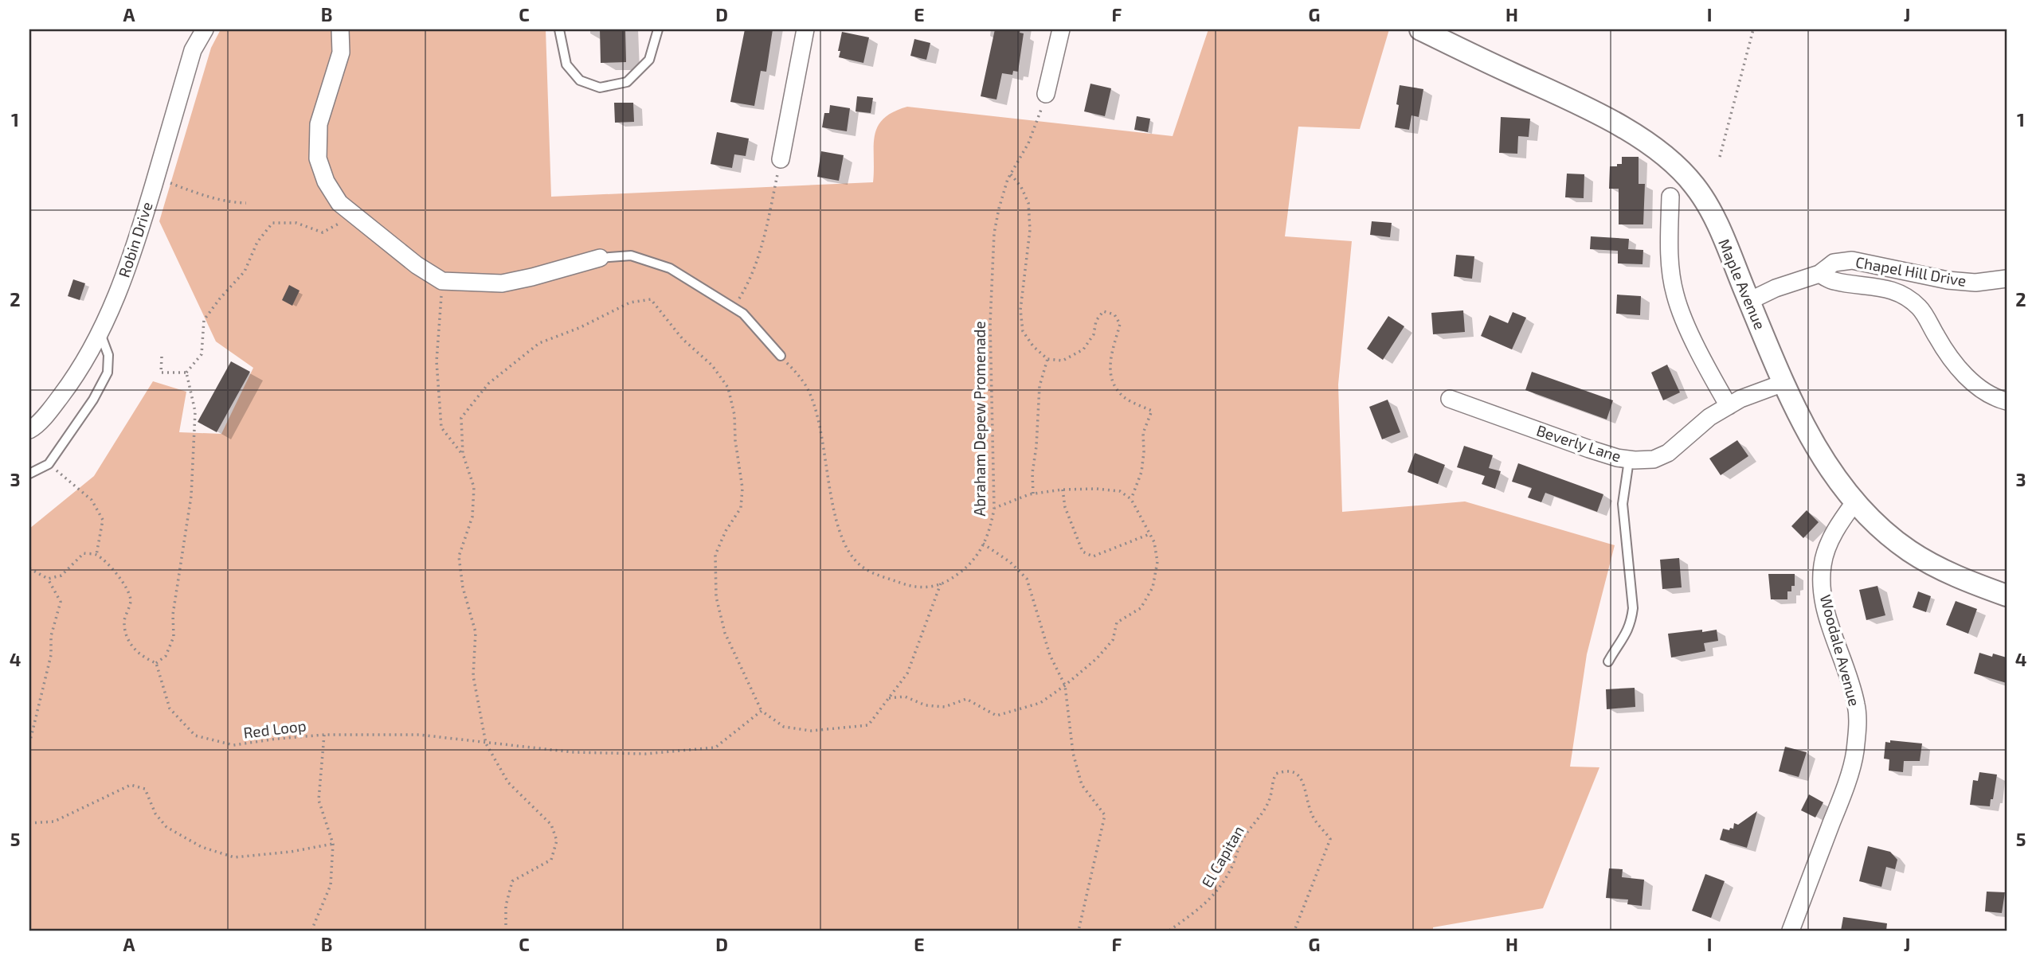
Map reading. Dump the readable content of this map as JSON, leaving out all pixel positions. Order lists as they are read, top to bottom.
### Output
{
  "streets": {
    "street": [
      "Robin Drive",
      "Chapel Hill Drive",
      "Maple Avenue",
      "Beverly Lane",
      "Woodale Avenue"
    ],
    "path": ["Abraham Depew Promenade", "Red Loop", "El Capitan"]
  },
  "crossings": [
    ["Chapel Hill Drive", "Maple Avenue"],
    ["Maple Avenue", "Beverly Lane"],
    ["Maple Avenue", "Woodale Avenue"]
  ],
  "grid": {
    "columns": [
      "A",
      "B",
      "C",
      "D",
      "E",
      "F",
      "G",
      "H",
      "I",
      "J"
    ],
    "rows": [
      "1",
      "2",
      "3",
      "4",
      "5"
    ]
  }
}
